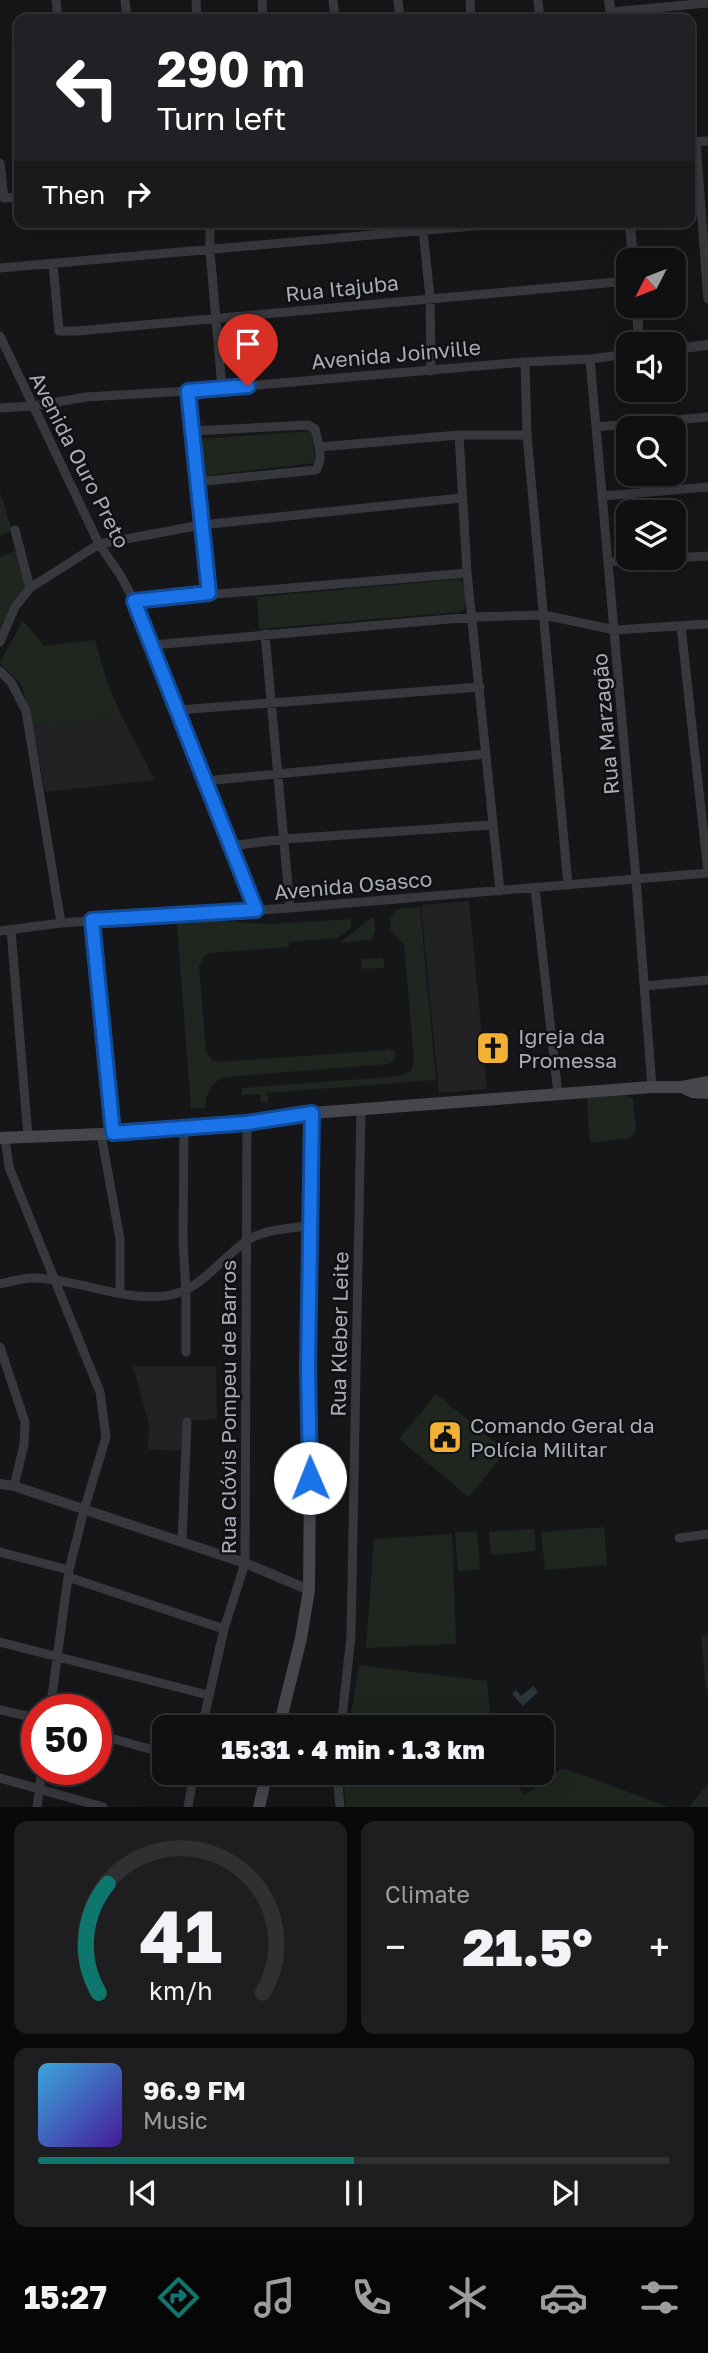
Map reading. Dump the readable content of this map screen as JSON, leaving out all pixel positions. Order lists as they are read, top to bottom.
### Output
{
  "streets": {
    "street": [
      "Rua Itajuba",
      "Avenida Joinville",
      "Avenida Ouro Preto",
      "Rua Marzagão",
      "Avenida Osasco",
      "Rua Kleber Leite",
      "Rua Clóvis Pompeu de Barros"
    ]
  },
  "crossings": [
    ["Avenida Joinville", "Avenida Ouro Preto"],
    ["Avenida Joinville", "Rua Marzagão"],
    ["Avenida Ouro Preto", "Avenida Osasco"],
    ["Rua Marzagão", "Avenida Osasco"]
  ],
  "places": {
    "church": ["Igreja da Promessa"],
    "public building": ["Comando Geral da Polícia Militar"]
  },
  "north": "bottom left",
  "page": {
    "turn": ["290 m", "Turn left"],
    "then": "Then",
    "limit": "50",
    "trip": "15:31 · 4 min · 1.3 km",
    "tile": "Climate",
    "heat": ["−", "21.5°", "+"],
    "song": ["96.9 FM", "Music"],
    "tabs": "15:27",
    "gauge": ["41", "km/h"]
  }
}
